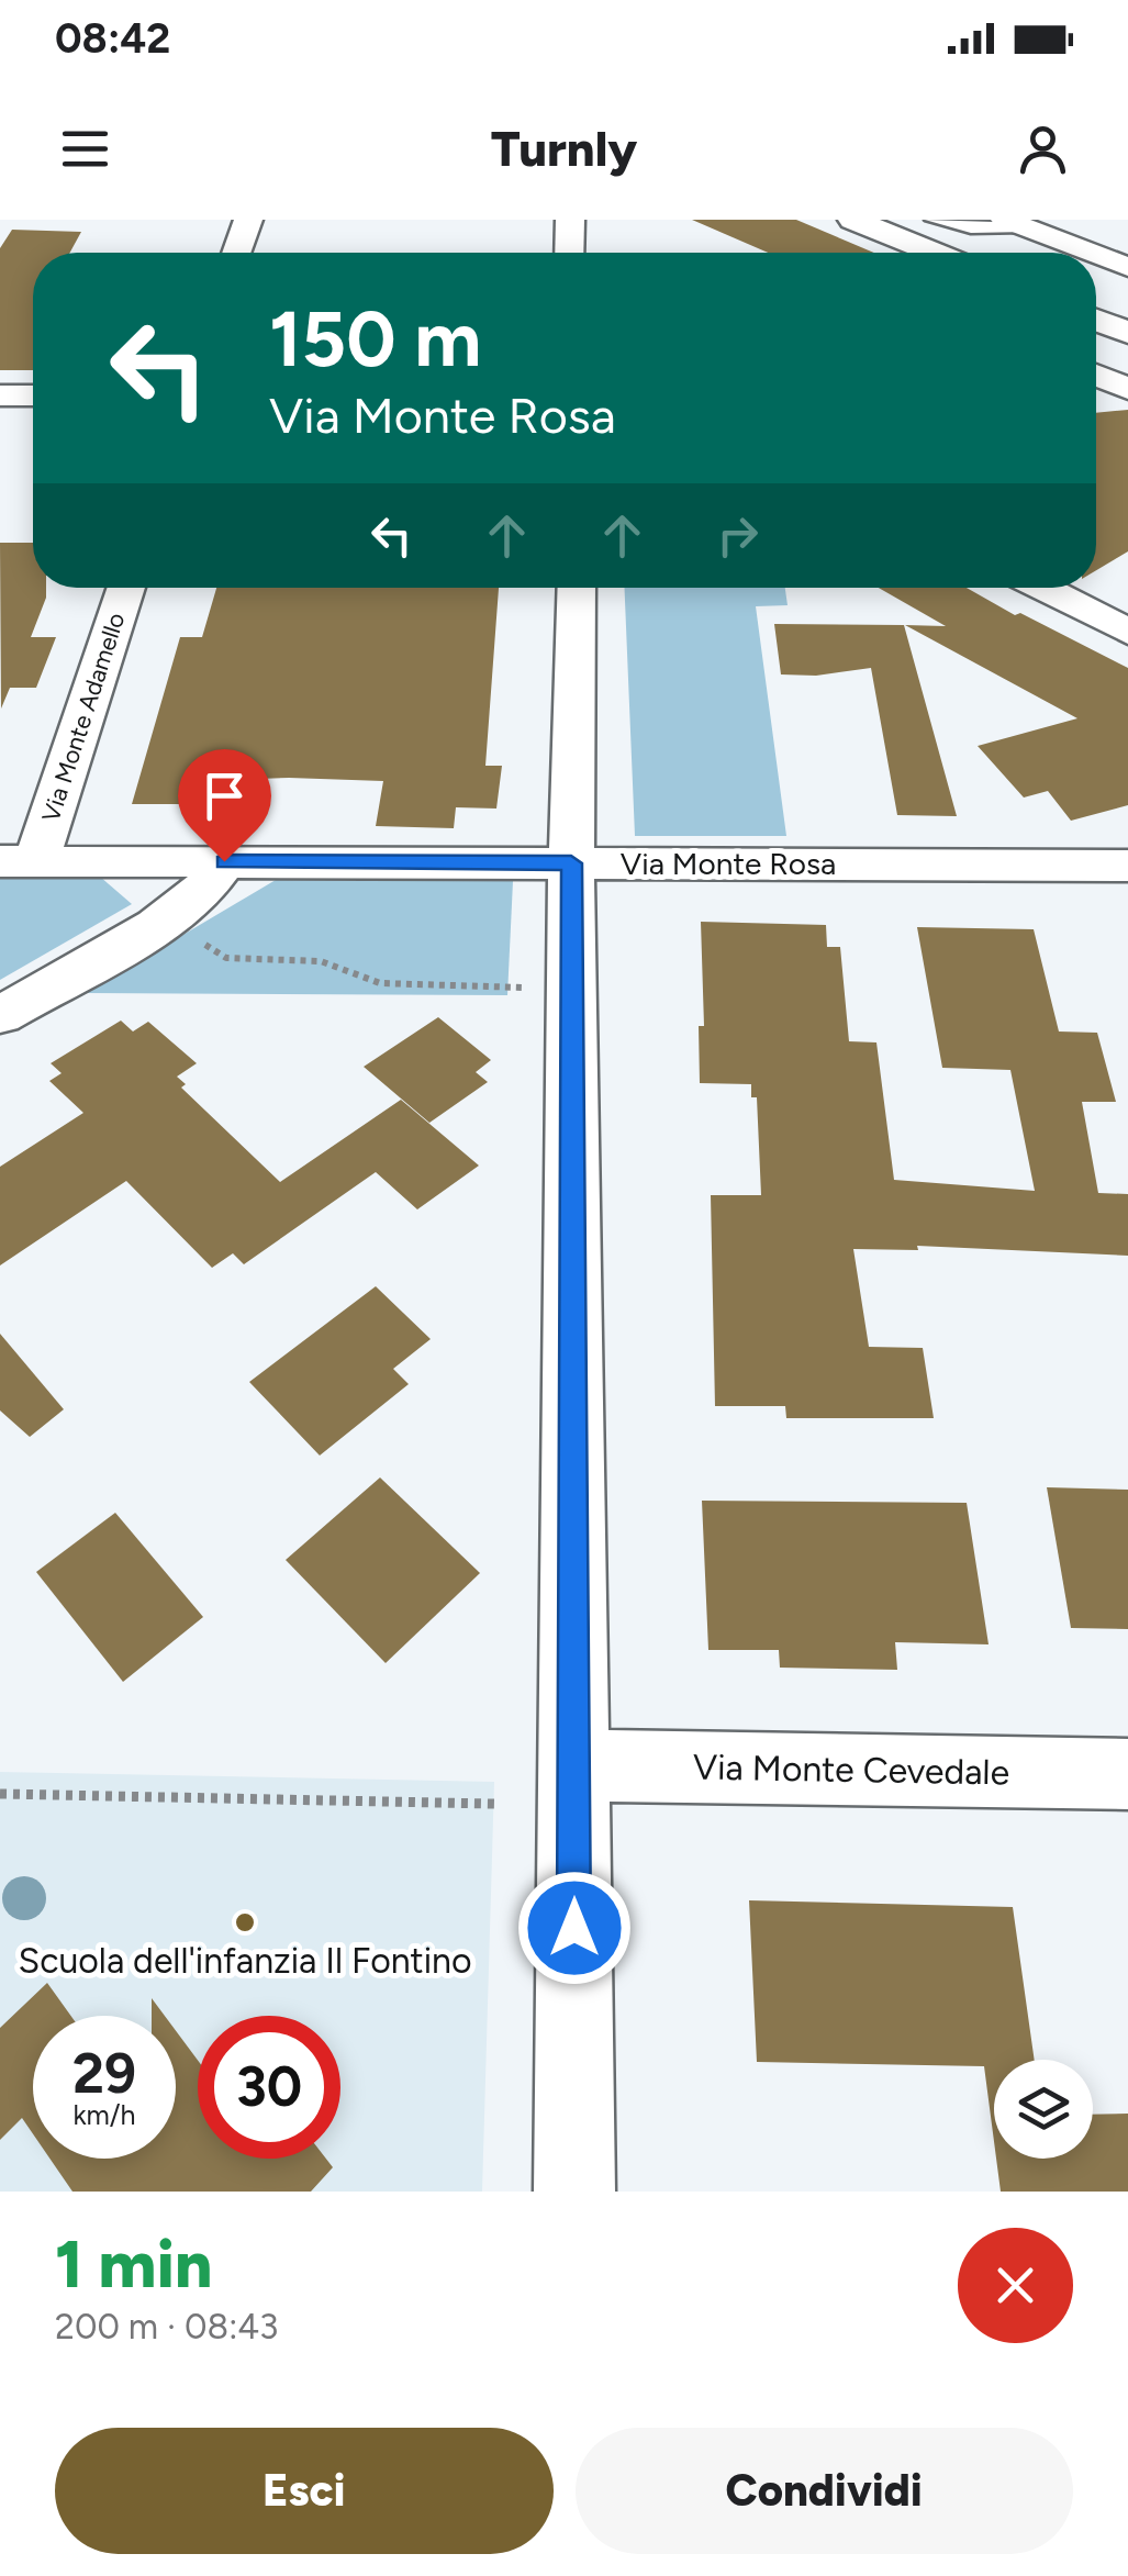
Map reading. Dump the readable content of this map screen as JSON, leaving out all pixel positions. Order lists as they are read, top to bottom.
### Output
{
  "streets": {
    "street": ["Via Monte Adamello", "Via Monte Rosa", "Via Monte Cevedale"]
  },
  "crossings": [
    ["Via Monte Adamello", "Via Monte Rosa"]
  ],
  "places": ["Scuola dell'infanzia Il Fontino"],
  "page": {
    "status": "08:42",
    "header": "Turnly",
    "turn": ["150 m", "Via Monte Rosa"],
    "speed": "29 km/h",
    "limit": "30",
    "heading": ["1 min", "200 m · 08:43"],
    "buttons": ["Esci", "Condividi"]
  }
}
